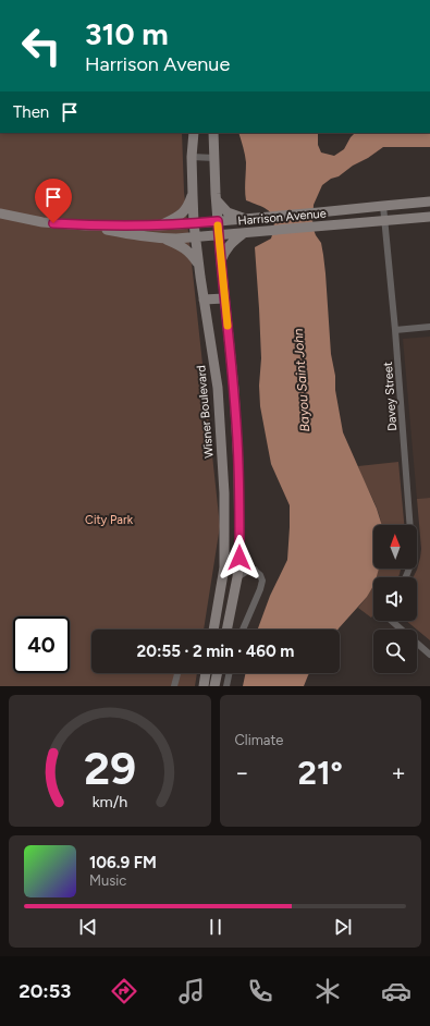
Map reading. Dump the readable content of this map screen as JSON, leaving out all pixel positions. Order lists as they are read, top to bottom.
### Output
{
  "streets": {
    "street": ["Harrison Avenue", "Davey Street", "Wisner Boulevard"]
  },
  "crossings": [
    ["Harrison Avenue", "Davey Street"],
    ["Harrison Avenue", "Wisner Boulevard"]
  ],
  "water": ["Bayou Saint John"],
  "parks": ["City Park"],
  "north": "top",
  "page": {
    "turn": ["310 m", "Harrison Avenue"],
    "then": "Then",
    "limit": "40",
    "trip": "20:55 · 2 min · 460 m",
    "tile": "Climate",
    "heat": ["−", "21°", "+"],
    "song": ["106.9 FM", "Music"],
    "tabs": "20:53",
    "gauge": ["29", "km/h"]
  }
}
